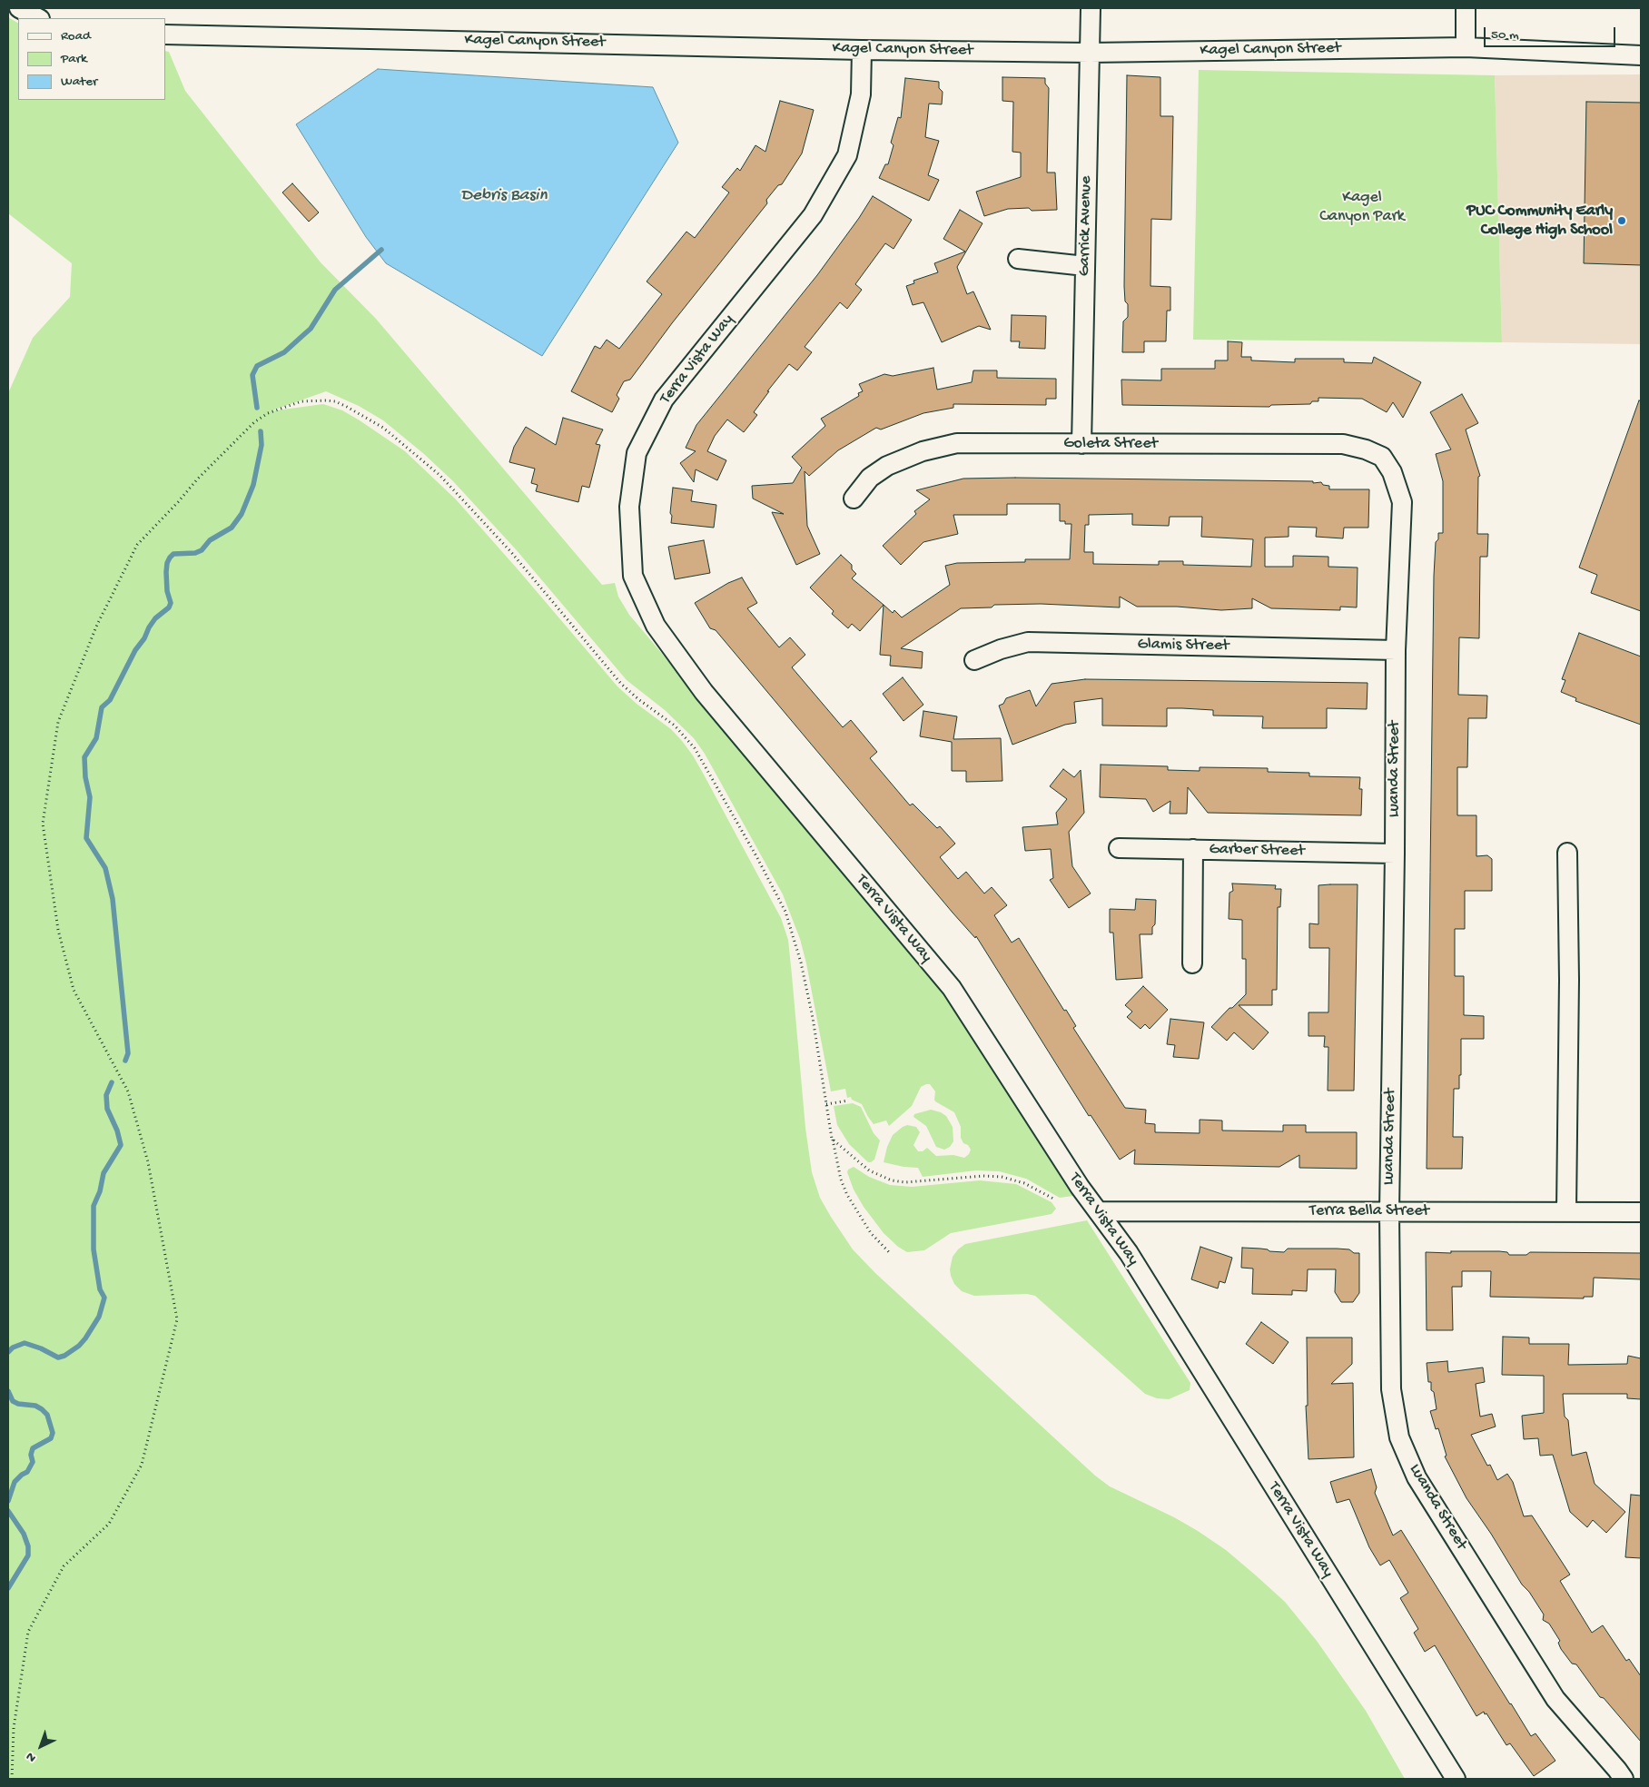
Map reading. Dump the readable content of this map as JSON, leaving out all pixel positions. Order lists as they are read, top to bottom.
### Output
{
  "streets": {
    "street": [
      "Kagel Canyon Street",
      "Garrick Avenue",
      "Terra Vista Way",
      "Goleta Street",
      "Glamis Street",
      "Luanda Street",
      "Garber Street",
      "Terra Bella Street"
    ]
  },
  "crossings": [
    ["Kagel Canyon Street", "Garrick Avenue"],
    ["Kagel Canyon Street", "Terra Vista Way"],
    ["Garrick Avenue", "Goleta Street"],
    ["Terra Vista Way", "Terra Bella Street"],
    ["Goleta Street", "Luanda Street"],
    ["Glamis Street", "Luanda Street"],
    ["Luanda Street", "Garber Street"],
    ["Luanda Street", "Terra Bella Street"]
  ],
  "water": ["Debris Basin"],
  "parks": ["Kagel Canyon Park"],
  "places": ["PUC Community Early College High School"],
  "legend": ["Road", "Park", "Water"],
  "scale_bar": "50 m",
  "north": "bottom left"
}
